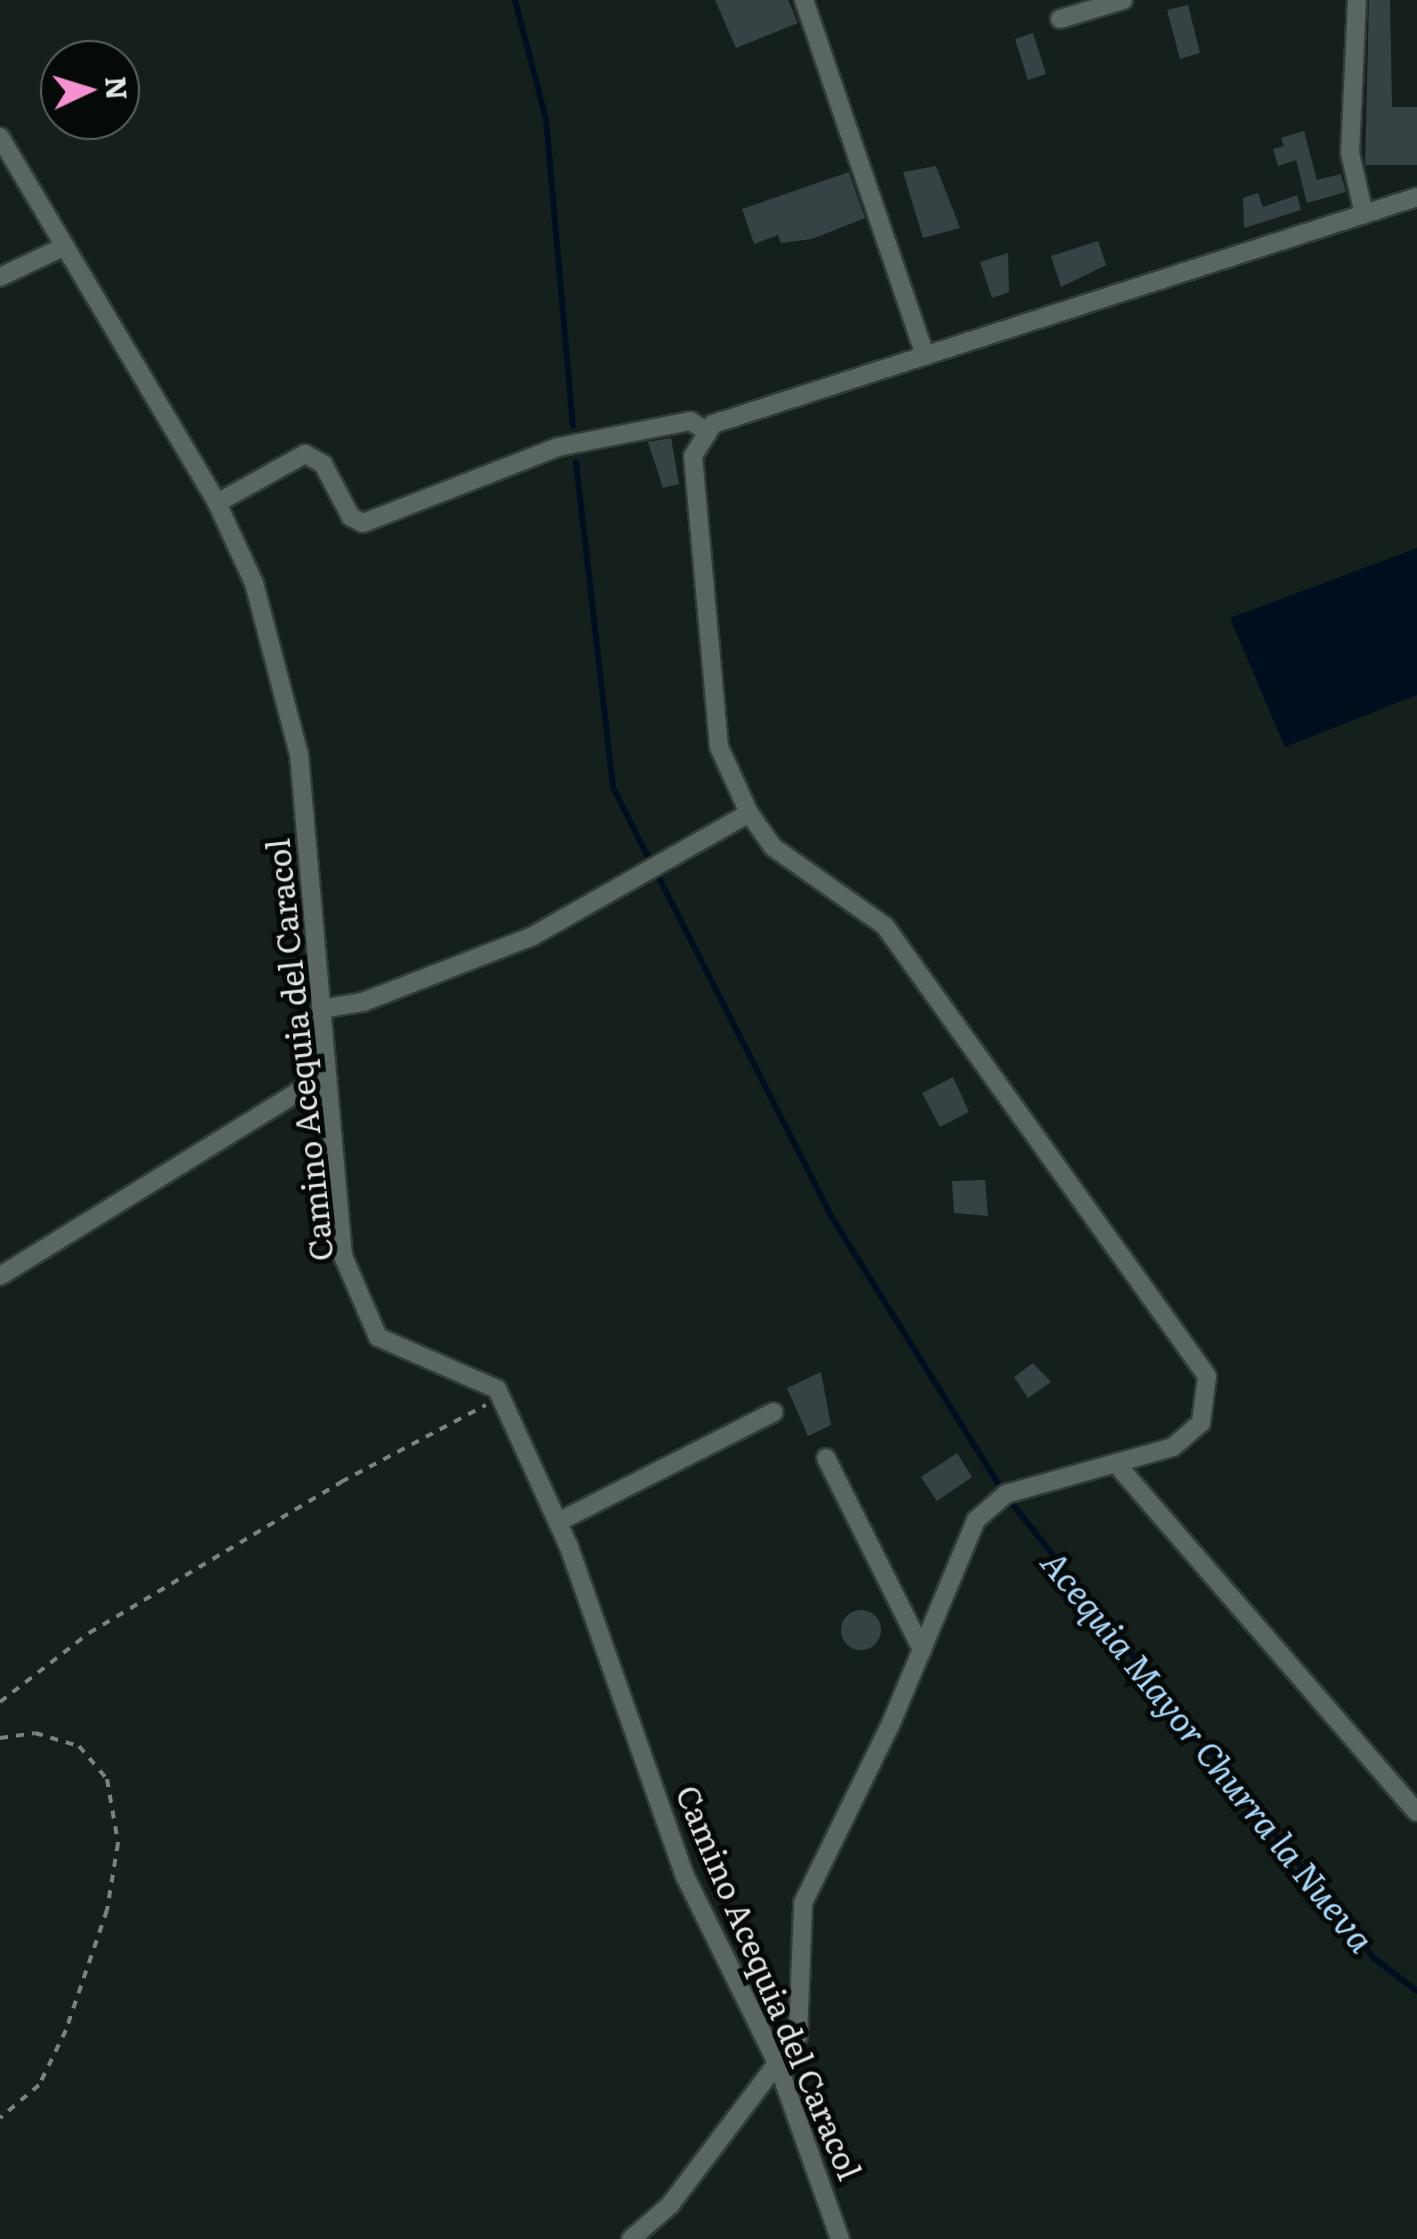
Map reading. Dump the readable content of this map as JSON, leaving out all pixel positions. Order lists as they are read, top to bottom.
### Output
{
  "streets": {
    "street": ["Camino Acequia del Caracol"]
  },
  "water": ["Acequia Mayor Churra la Nueva"],
  "north": "right"
}
